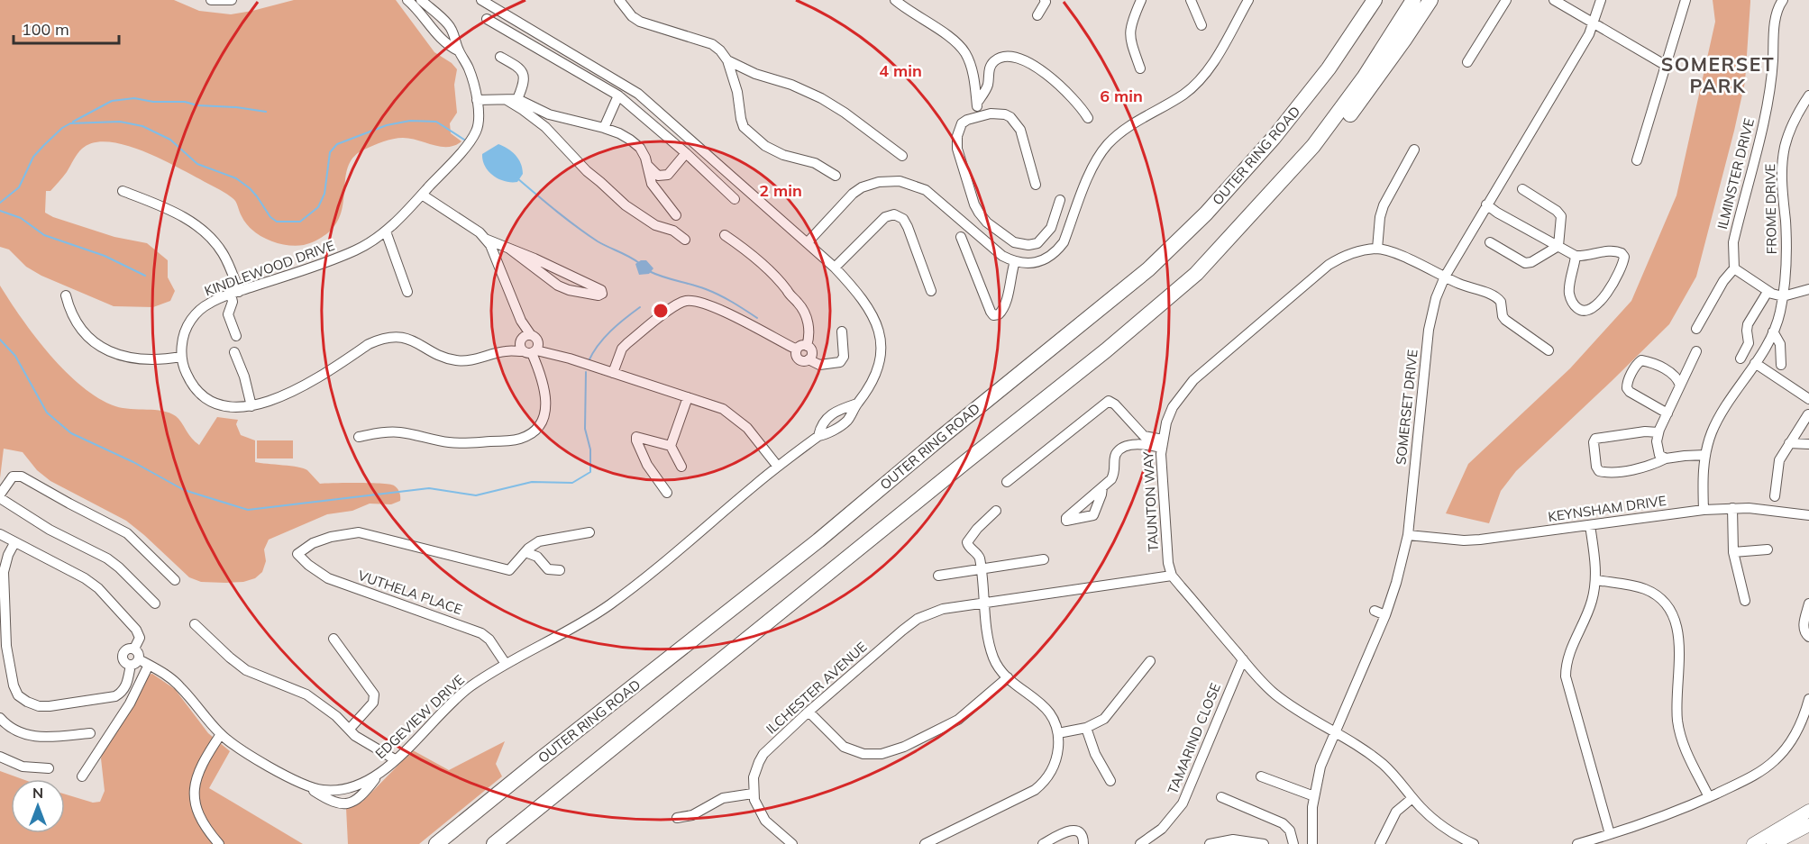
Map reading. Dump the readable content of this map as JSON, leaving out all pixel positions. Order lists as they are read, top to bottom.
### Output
{
  "streets": {
    "highway": ["OUTER RING ROAD"],
    "street": [
      "ILMINSTER DRIVE",
      "FROME DRIVE",
      "KINDLEWOOD DRIVE",
      "SOMERSET DRIVE",
      "TAUNTON WAY",
      "KEYNSHAM DRIVE",
      "VUTHELA PLACE",
      "ILCHESTER AVENUE",
      "EDGEVIEW DRIVE",
      "TAMARIND CLOSE"
    ]
  },
  "crossings": [
    ["FROME DRIVE", "KEYNSHAM DRIVE"],
    ["SOMERSET DRIVE", "TAUNTON WAY"],
    ["SOMERSET DRIVE", "KEYNSHAM DRIVE"],
    ["TAUNTON WAY", "ILCHESTER AVENUE"],
    ["VUTHELA PLACE", "EDGEVIEW DRIVE"]
  ],
  "districts": ["SOMERSET PARK"],
  "scale_bar": "100 m",
  "north": "top",
  "rings": ["4 min", "6 min", "2 min"]
}
